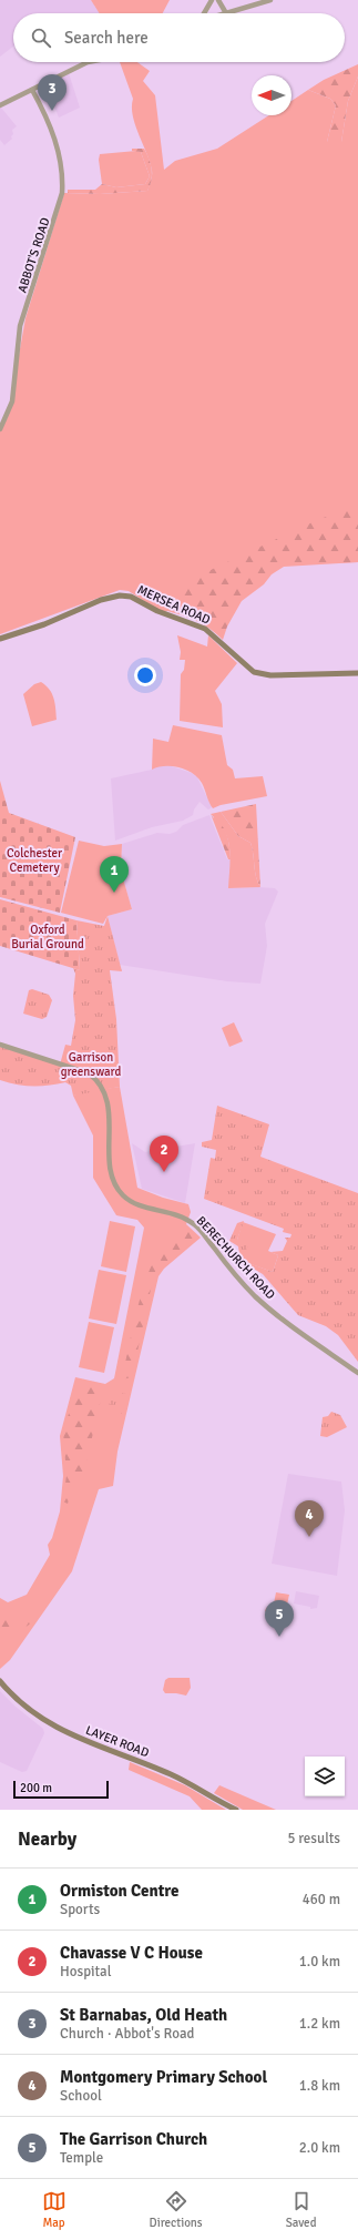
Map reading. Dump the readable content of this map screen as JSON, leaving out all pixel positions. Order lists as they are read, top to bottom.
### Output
{
  "streets": {
    "main road": ["MERSEA ROAD", "LAYER ROAD"],
    "street": ["ABBOT'S ROAD", "BERECHURCH ROAD"]
  },
  "parks": ["Colchester Cemetery", "Oxford Burial Ground", "Garrison greensward"],
  "scale_bar": "200 m",
  "north": "left",
  "page": {
    "search": "Search here",
    "pins": [
      "3",
      "1",
      "2",
      "4",
      "5"
    ],
    "scale": "200 m",
    "heading": ["Nearby", "5 results"],
    "list": [
      {
        "mark": "1",
        "name": "Ormiston Centre",
        "note": "Sports",
        "value": "460 m"
      },
      {
        "mark": "2",
        "name": "Chavasse V C House",
        "note": "Hospital",
        "value": "1.0 km"
      },
      {
        "mark": "3",
        "name": "St Barnabas, Old Heath",
        "note": "Church · Abbot's Road",
        "value": "1.2 km"
      },
      {
        "mark": "4",
        "name": "Montgomery Primary School",
        "note": "School",
        "value": "1.8 km"
      },
      {
        "mark": "5",
        "name": "The Garrison Church",
        "note": "Temple",
        "value": "2.0 km"
      }
    ],
    "nav": ["Map", "Directions", "Saved"]
  }
}
